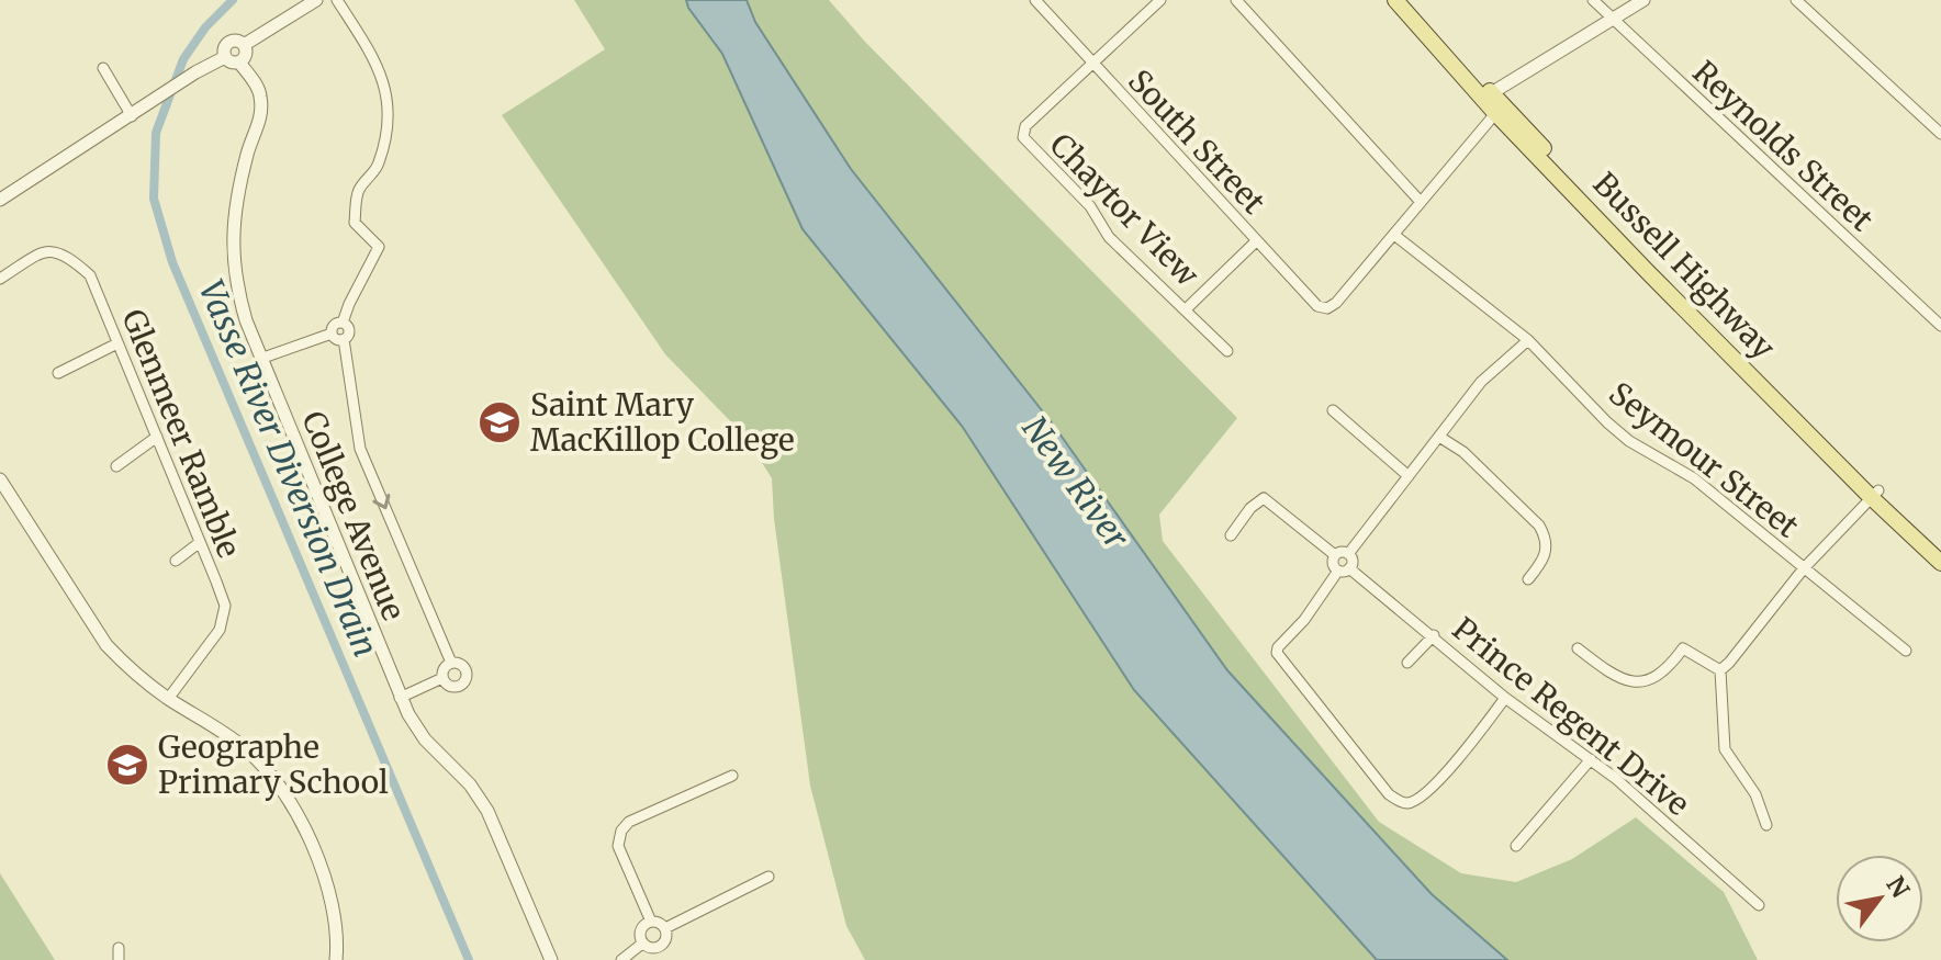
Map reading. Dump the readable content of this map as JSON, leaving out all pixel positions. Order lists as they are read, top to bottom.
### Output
{
  "streets": {
    "main road": ["Bussell Highway"],
    "street": [
      "South Street",
      "Reynolds Street",
      "Chaytor View",
      "Glenmeer Ramble",
      "Seymour Street",
      "College Avenue",
      "Prince Regent Drive"
    ]
  },
  "crossings": [
    ["South Street", "Chaytor View"],
    ["South Street", "Seymour Street"]
  ],
  "water": ["Vasse River Diversion Drain", "New River"],
  "places": {
    "school or university": ["Saint Mary MacKillop College", "Geographe Primary School"]
  },
  "north": "top right"
}
